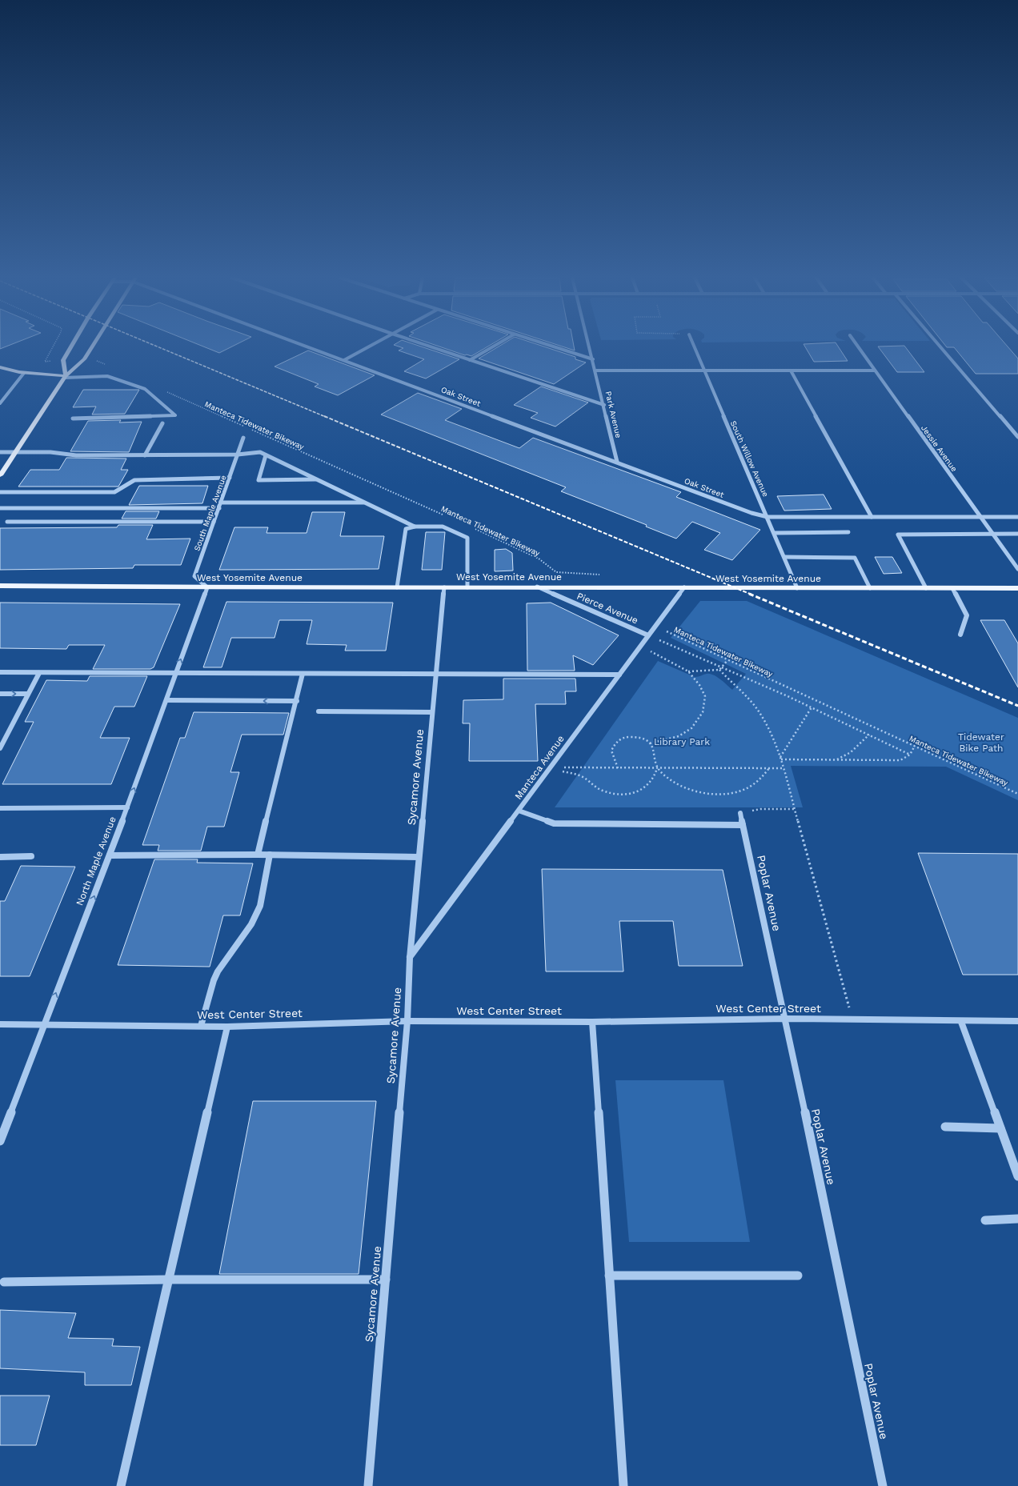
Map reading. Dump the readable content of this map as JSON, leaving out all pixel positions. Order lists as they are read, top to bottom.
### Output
{
  "streets": {
    "main road": ["West Yosemite Avenue"],
    "street": [
      "Oak Street",
      "Park Avenue",
      "Jessie Avenue",
      "South Willow Avenue",
      "South Maple Avenue",
      "Pierce Avenue",
      "Manteca Avenue",
      "Sycamore Avenue",
      "North Maple Avenue",
      "Poplar Avenue",
      "West Center Street"
    ],
    "path": ["Manteca Tidewater Bikeway"]
  },
  "crossings": [
    ["Oak Street", "Park Avenue"],
    ["Oak Street", "Jessie Avenue"],
    ["Oak Street", "South Willow Avenue"],
    ["Manteca Tidewater Bikeway", "West Yosemite Avenue"],
    ["Manteca Tidewater Bikeway", "Manteca Avenue"],
    ["South Willow Avenue", "West Yosemite Avenue"],
    ["South Maple Avenue", "West Yosemite Avenue"],
    ["South Maple Avenue", "North Maple Avenue"],
    ["West Yosemite Avenue", "Pierce Avenue"],
    ["West Yosemite Avenue", "Manteca Avenue"],
    ["West Yosemite Avenue", "Sycamore Avenue"],
    ["West Yosemite Avenue", "North Maple Avenue"],
    ["Pierce Avenue", "Manteca Avenue"],
    ["Manteca Avenue", "Sycamore Avenue"],
    ["Sycamore Avenue", "West Center Street"],
    ["North Maple Avenue", "West Center Street"],
    ["Poplar Avenue", "West Center Street"]
  ],
  "one_way": ["North Maple Avenue"],
  "parks": ["Tidewater Bike Path", "Library Park"]
}
